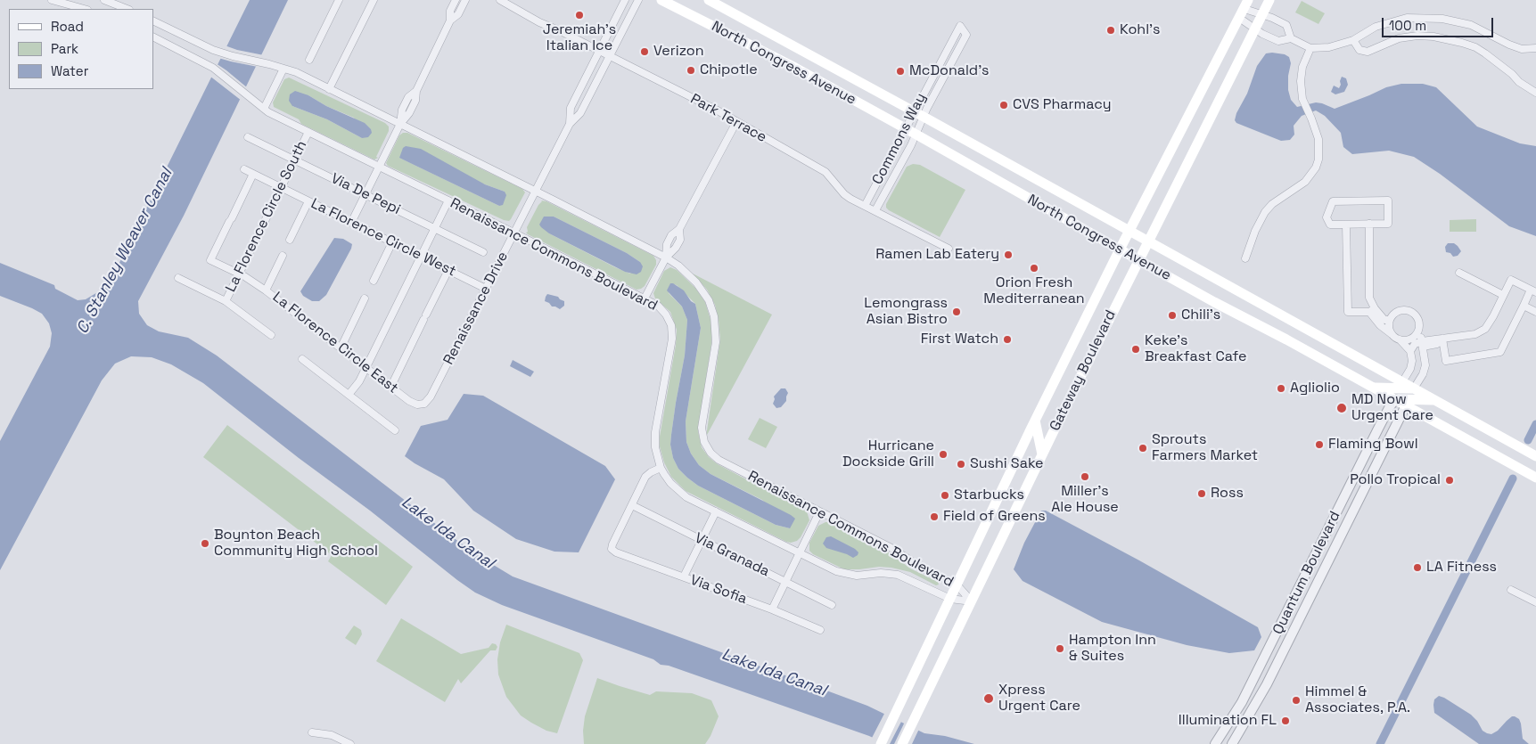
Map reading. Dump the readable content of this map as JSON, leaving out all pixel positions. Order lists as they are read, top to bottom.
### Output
{
  "streets": {
    "main road": ["North Congress Avenue", "Gateway Boulevard"],
    "street": [
      "Park Terrace",
      "Commons Way",
      "Via De Pepi",
      "La Florence Circle South",
      "La Florence Circle West",
      "Renaissance Commons Boulevard",
      "Renaissance Drive",
      "La Florence Circle East",
      "Via Granada",
      "Quantum Boulevard",
      "Via Sofia"
    ]
  },
  "crossings": [
    ["North Congress Avenue", "Commons Way"],
    ["North Congress Avenue", "Gateway Boulevard"],
    ["North Congress Avenue", "Quantum Boulevard"],
    ["Park Terrace", "Commons Way"],
    ["Park Terrace", "Renaissance Drive"],
    ["Via De Pepi", "La Florence Circle South"],
    ["La Florence Circle South", "La Florence Circle West"],
    ["La Florence Circle South", "Renaissance Commons Boulevard"],
    ["La Florence Circle South", "La Florence Circle East"],
    ["La Florence Circle West", "Renaissance Drive"],
    ["La Florence Circle West", "La Florence Circle East"],
    ["Renaissance Commons Boulevard", "Renaissance Drive"],
    ["Renaissance Commons Boulevard", "Gateway Boulevard"],
    ["Renaissance Drive", "La Florence Circle East"],
    ["Via Granada", "Via Sofia"]
  ],
  "water": ["C. Stanley Weaver Canal", "Lake Ida Canal"],
  "places": [
    "Jeremiah's Italian Ice",
    "Kohl's",
    "Verizon",
    "Chipotle",
    "McDonald's",
    "CVS Pharmacy",
    "Ramen Lab Eatery",
    "Orion Fresh Mediterranean",
    "Lemongrass Asian Bistro",
    "Chili's",
    "First Watch",
    "Keke's Breakfast Cafe",
    "Agliolio",
    "MD Now Urgent Care",
    "Flaming Bowl",
    "Sprouts Farmers Market",
    "Hurricane Dockside Grill",
    "Sushi Sake",
    "Miller's Ale House",
    "Pollo Tropical",
    "Ross",
    "Starbucks",
    "Field of Greens",
    "Boynton Beach Community High School",
    "LA Fitness",
    "Hampton Inn & Suites",
    "Xpress Urgent Care",
    "Himmel & Associates, P.A.",
    "Illumination FL"
  ],
  "legend": ["Road", "Park", "Water"],
  "scale_bar": "100 m"
}
